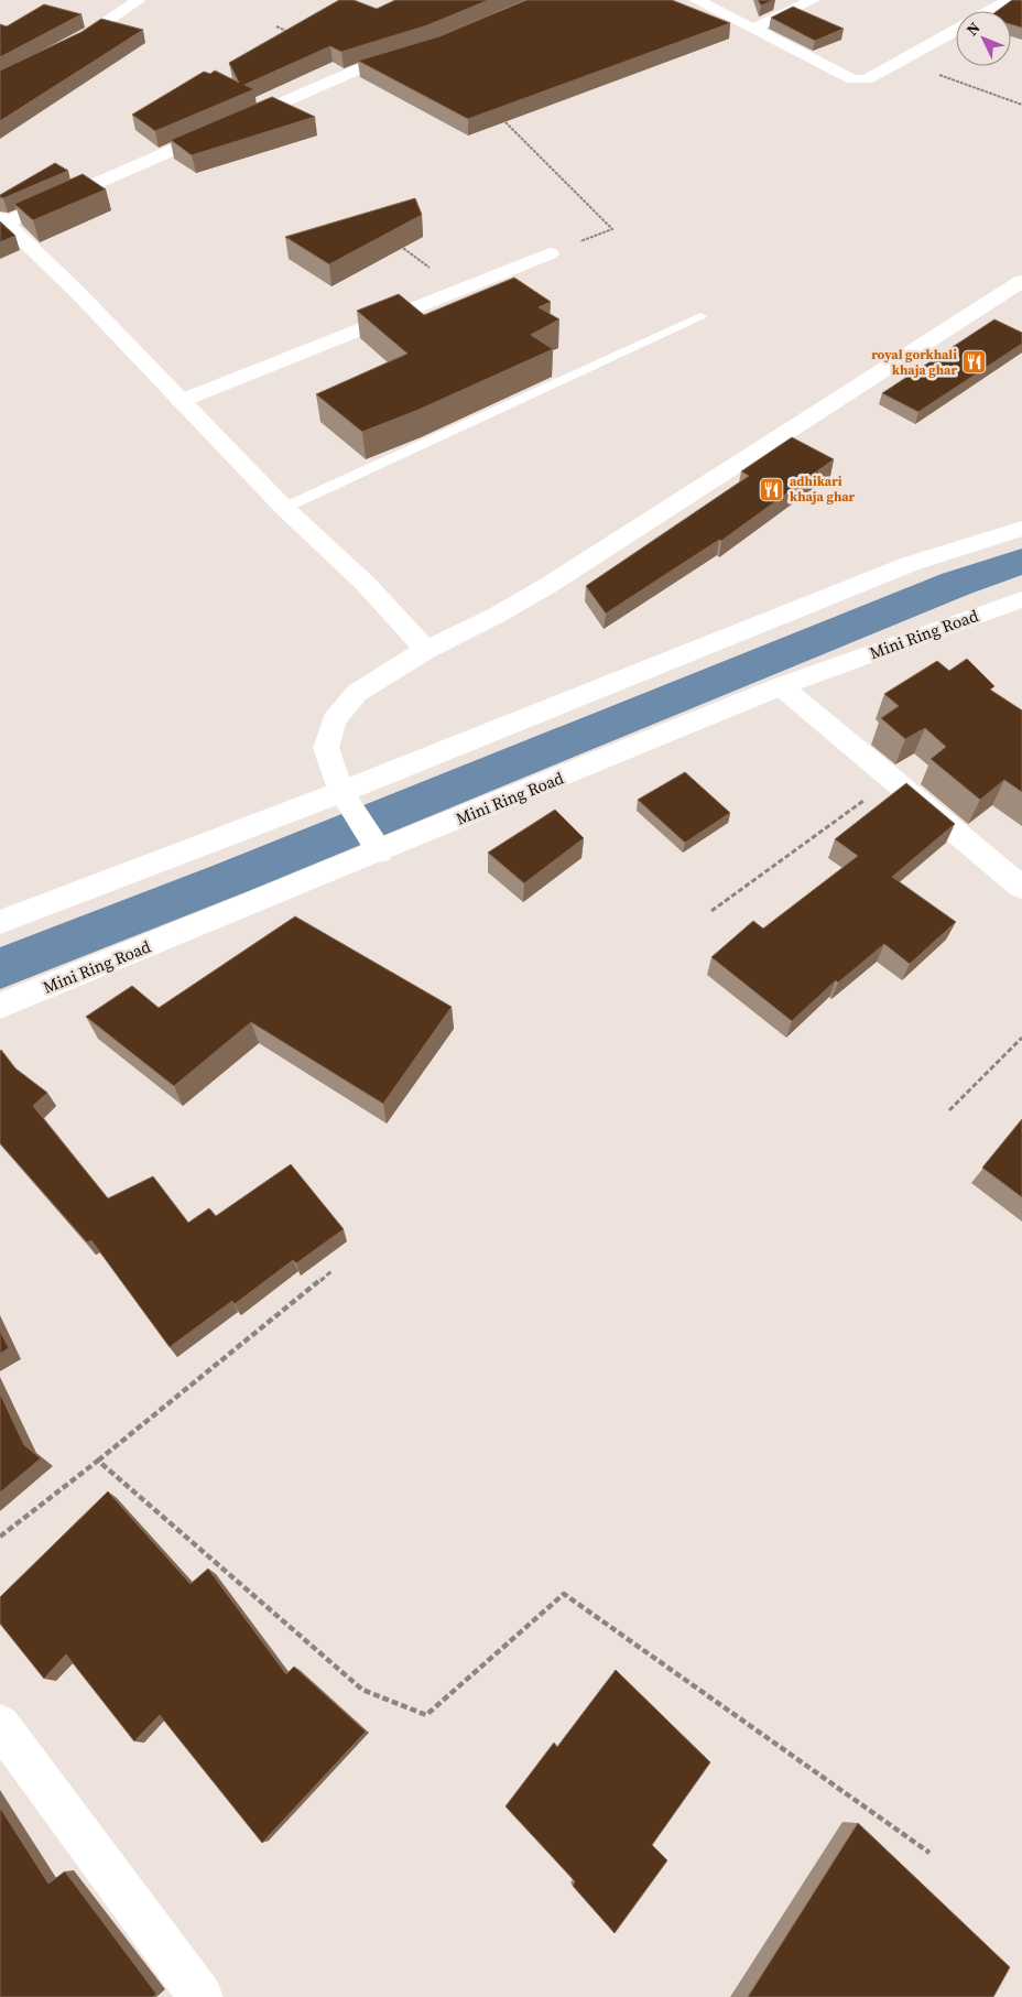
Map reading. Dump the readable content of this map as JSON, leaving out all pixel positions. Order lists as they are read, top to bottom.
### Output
{
  "streets": {
    "street": ["Mini Ring Road"]
  },
  "places": {
    "restaurant": ["royal gorkhali khaja ghar", "adhikari khaja ghar"]
  },
  "north": "top left"
}
